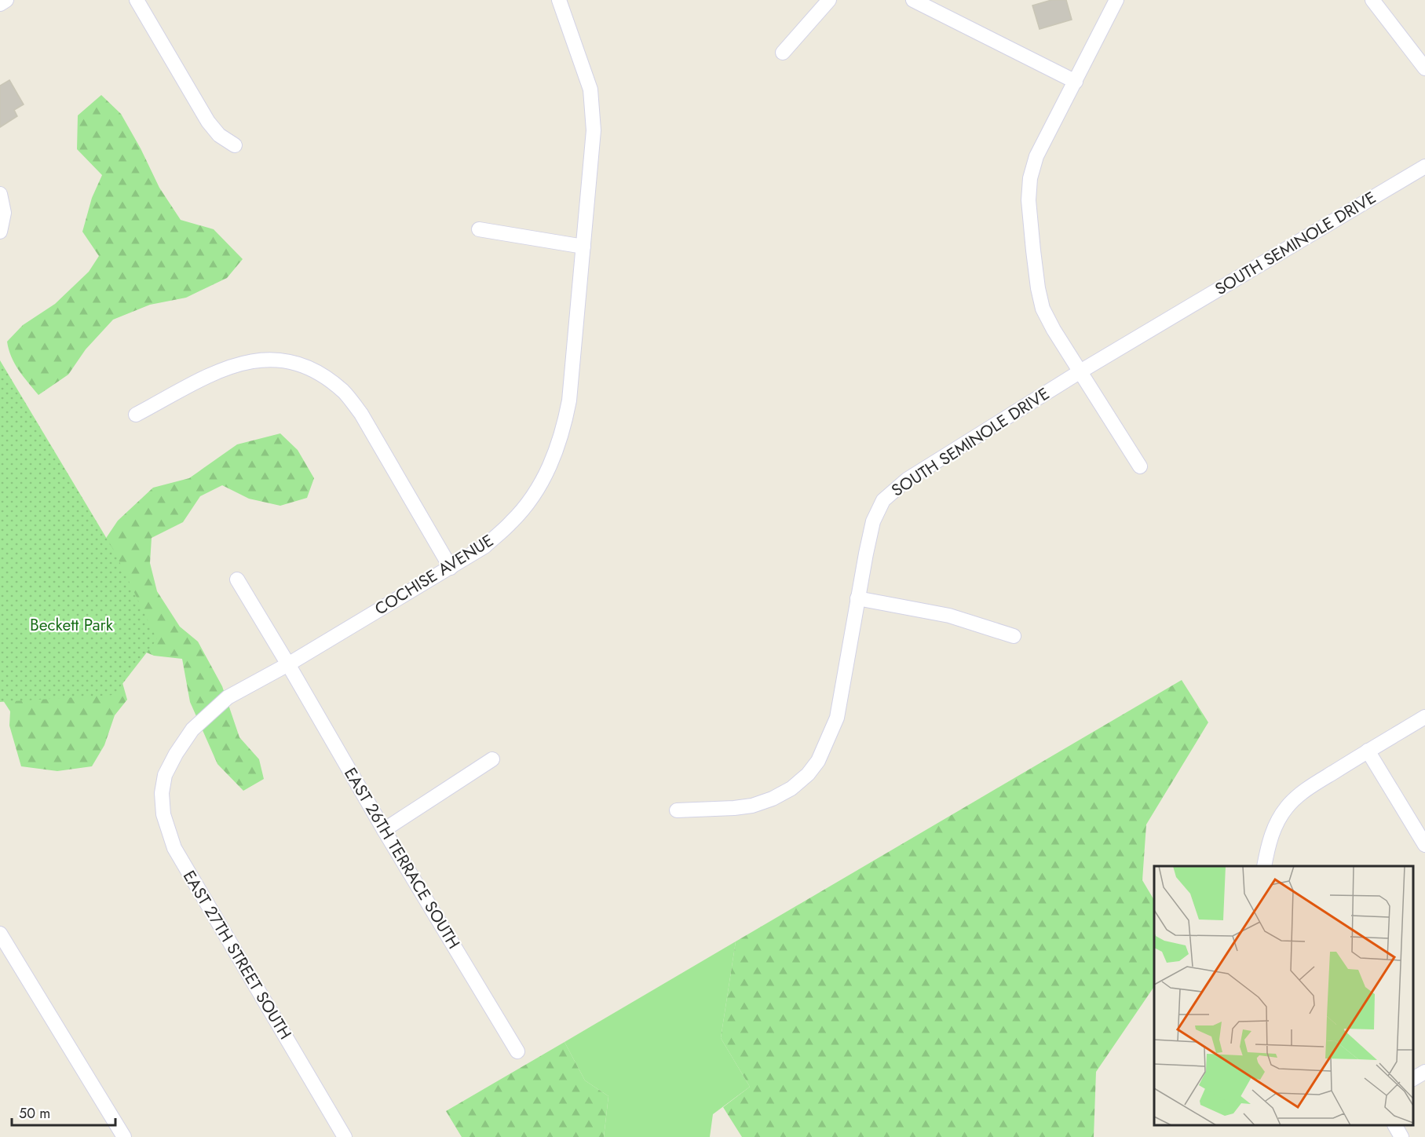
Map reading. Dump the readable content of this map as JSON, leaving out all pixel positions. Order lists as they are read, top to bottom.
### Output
{
  "streets": {
    "street": [
      "SOUTH SEMINOLE DRIVE",
      "COCHISE AVENUE",
      "EAST 26TH TERRACE SOUTH",
      "EAST 27TH STREET SOUTH"
    ]
  },
  "crossings": [
    ["COCHISE AVENUE", "EAST 26TH TERRACE SOUTH"],
    ["COCHISE AVENUE", "EAST 27TH STREET SOUTH"]
  ],
  "parks": ["Beckett Park"],
  "scale_bar": "50 m"
}
